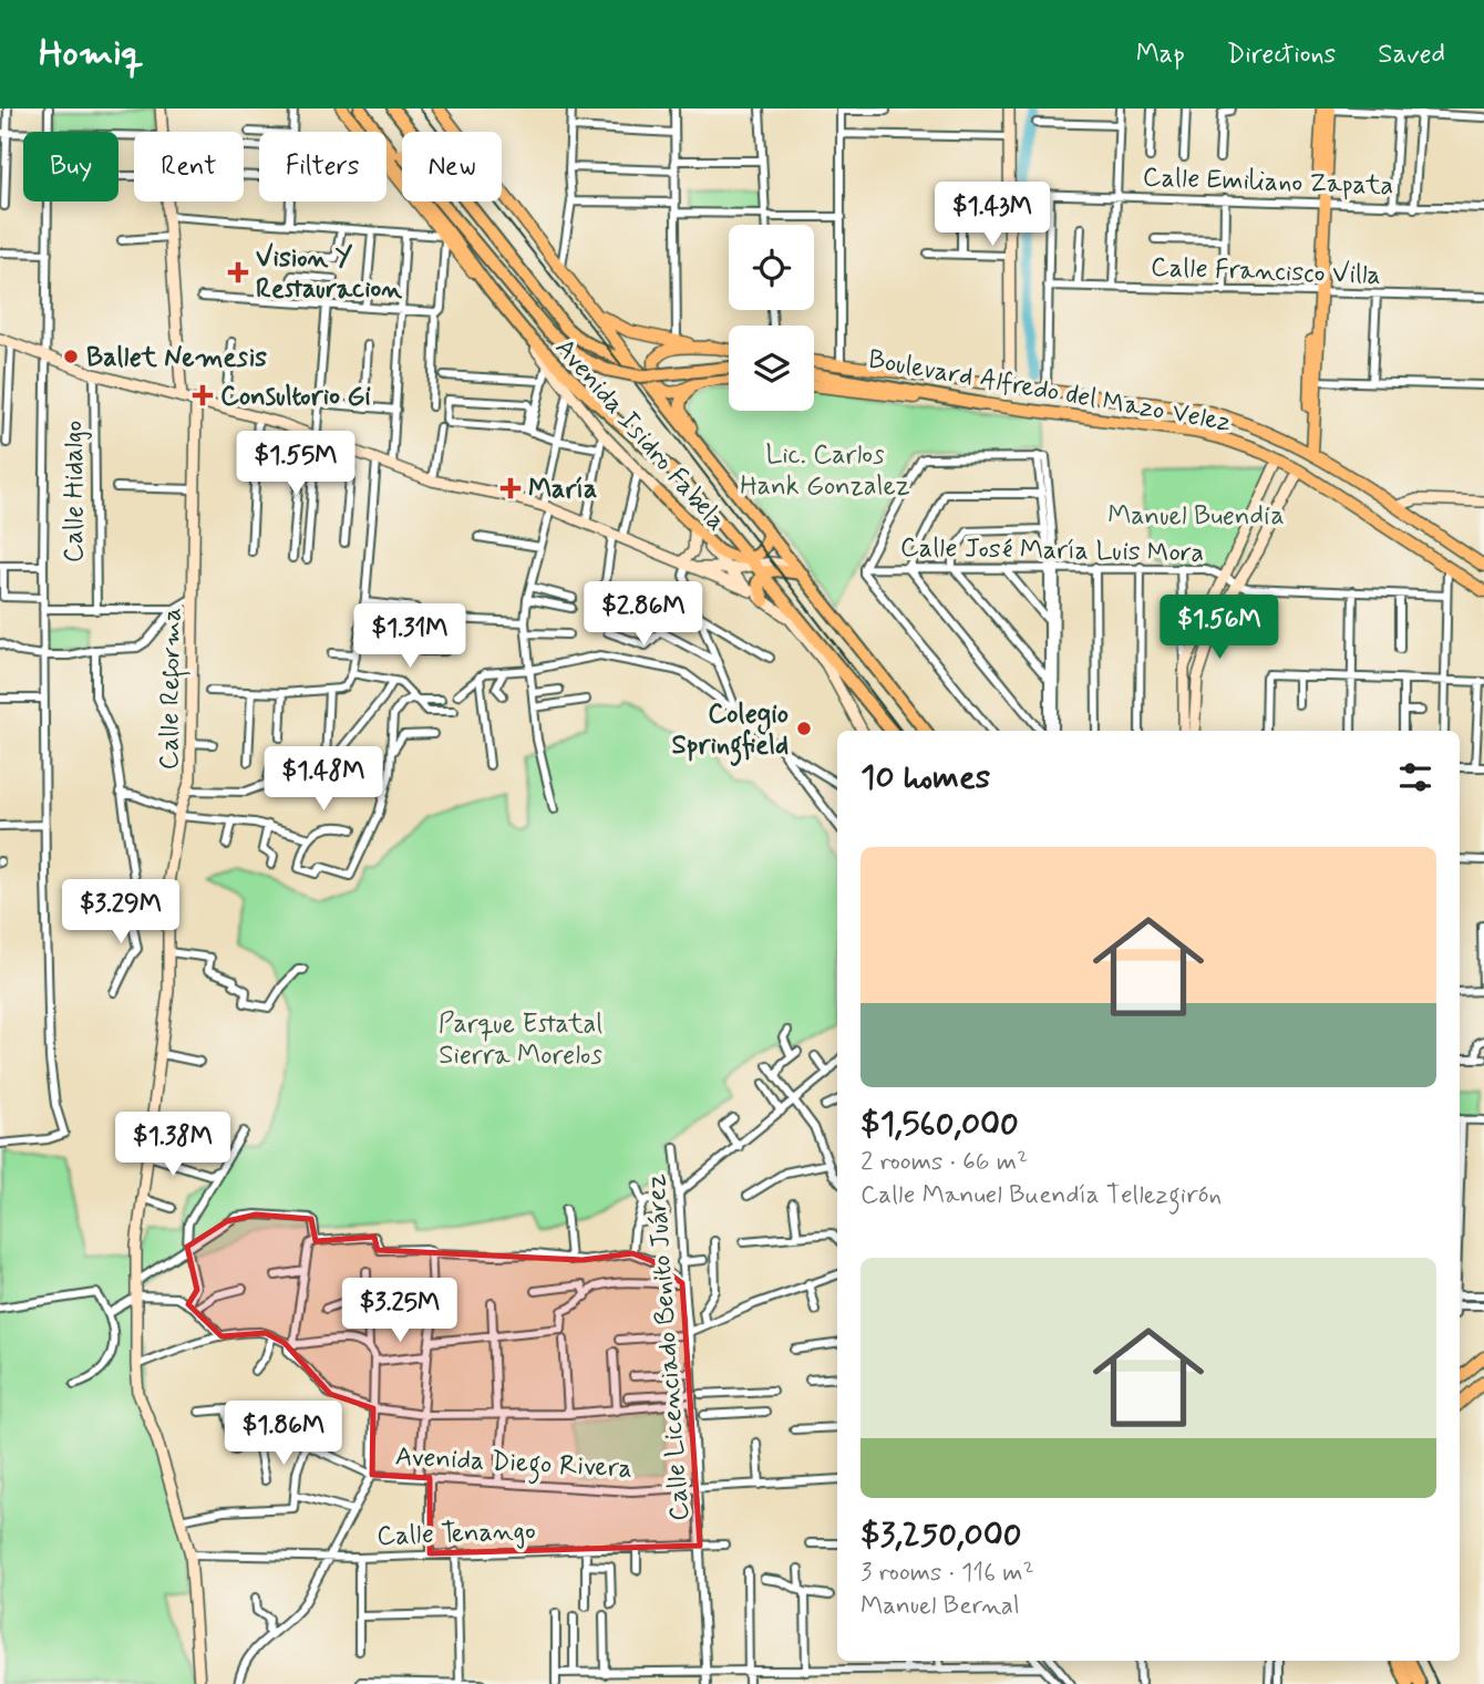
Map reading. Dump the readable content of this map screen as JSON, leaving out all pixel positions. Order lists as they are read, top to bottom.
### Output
{
  "streets": {
    "highway": ["Boulevard Alfredo del Mazo Velez", "Avenida Isidro Fabela"],
    "main road": ["Calle Reforma"],
    "street": [
      "Calle Emiliano Zapata",
      "Calle Francisco Villa",
      "Calle Hidalgo",
      "Calle José María Luis Mora",
      "Calle Licenciado Benito Juárez",
      "Avenida Diego Rivera",
      "Calle Tenango"
    ]
  },
  "crossings": [
    ["Calle Reforma", "Calle Tenango"],
    ["Calle Licenciado Benito Juárez", "Avenida Diego Rivera"],
    ["Calle Licenciado Benito Juárez", "Calle Tenango"]
  ],
  "parks": ["Lic. Carlos Hank Gonzalez", "Manuel Buendia", "Parque Estatal Sierra Morelos"],
  "places": {
    "health": ["Vision Y Restauracion", "Consultorio Gi", "María"],
    "other": ["Ballet Nemesis", "Colegio Springfield"]
  },
  "page": {
    "header": "Homiq",
    "nav": ["Map", "Directions", "Saved"],
    "chip": [
      "Buy",
      "Rent",
      "Filters",
      "New"
    ],
    "price": [
      "$1.43M",
      "$1.55M",
      "$2.86M",
      "$1.56M",
      "$1.31M",
      "$1.48M",
      "$3.29M",
      "$1.38M",
      "$3.25M",
      "$1.86M"
    ],
    "heading": "10 homes",
    "list": [
      {
        "name": "$1,560,000",
        "note": "2 rooms · 66 m² · Calle Manuel Buendía Tellezgirón"
      },
      {
        "name": "$3,250,000",
        "note": "3 rooms · 116 m² · Manuel Bernal"
      }
    ]
  }
}
